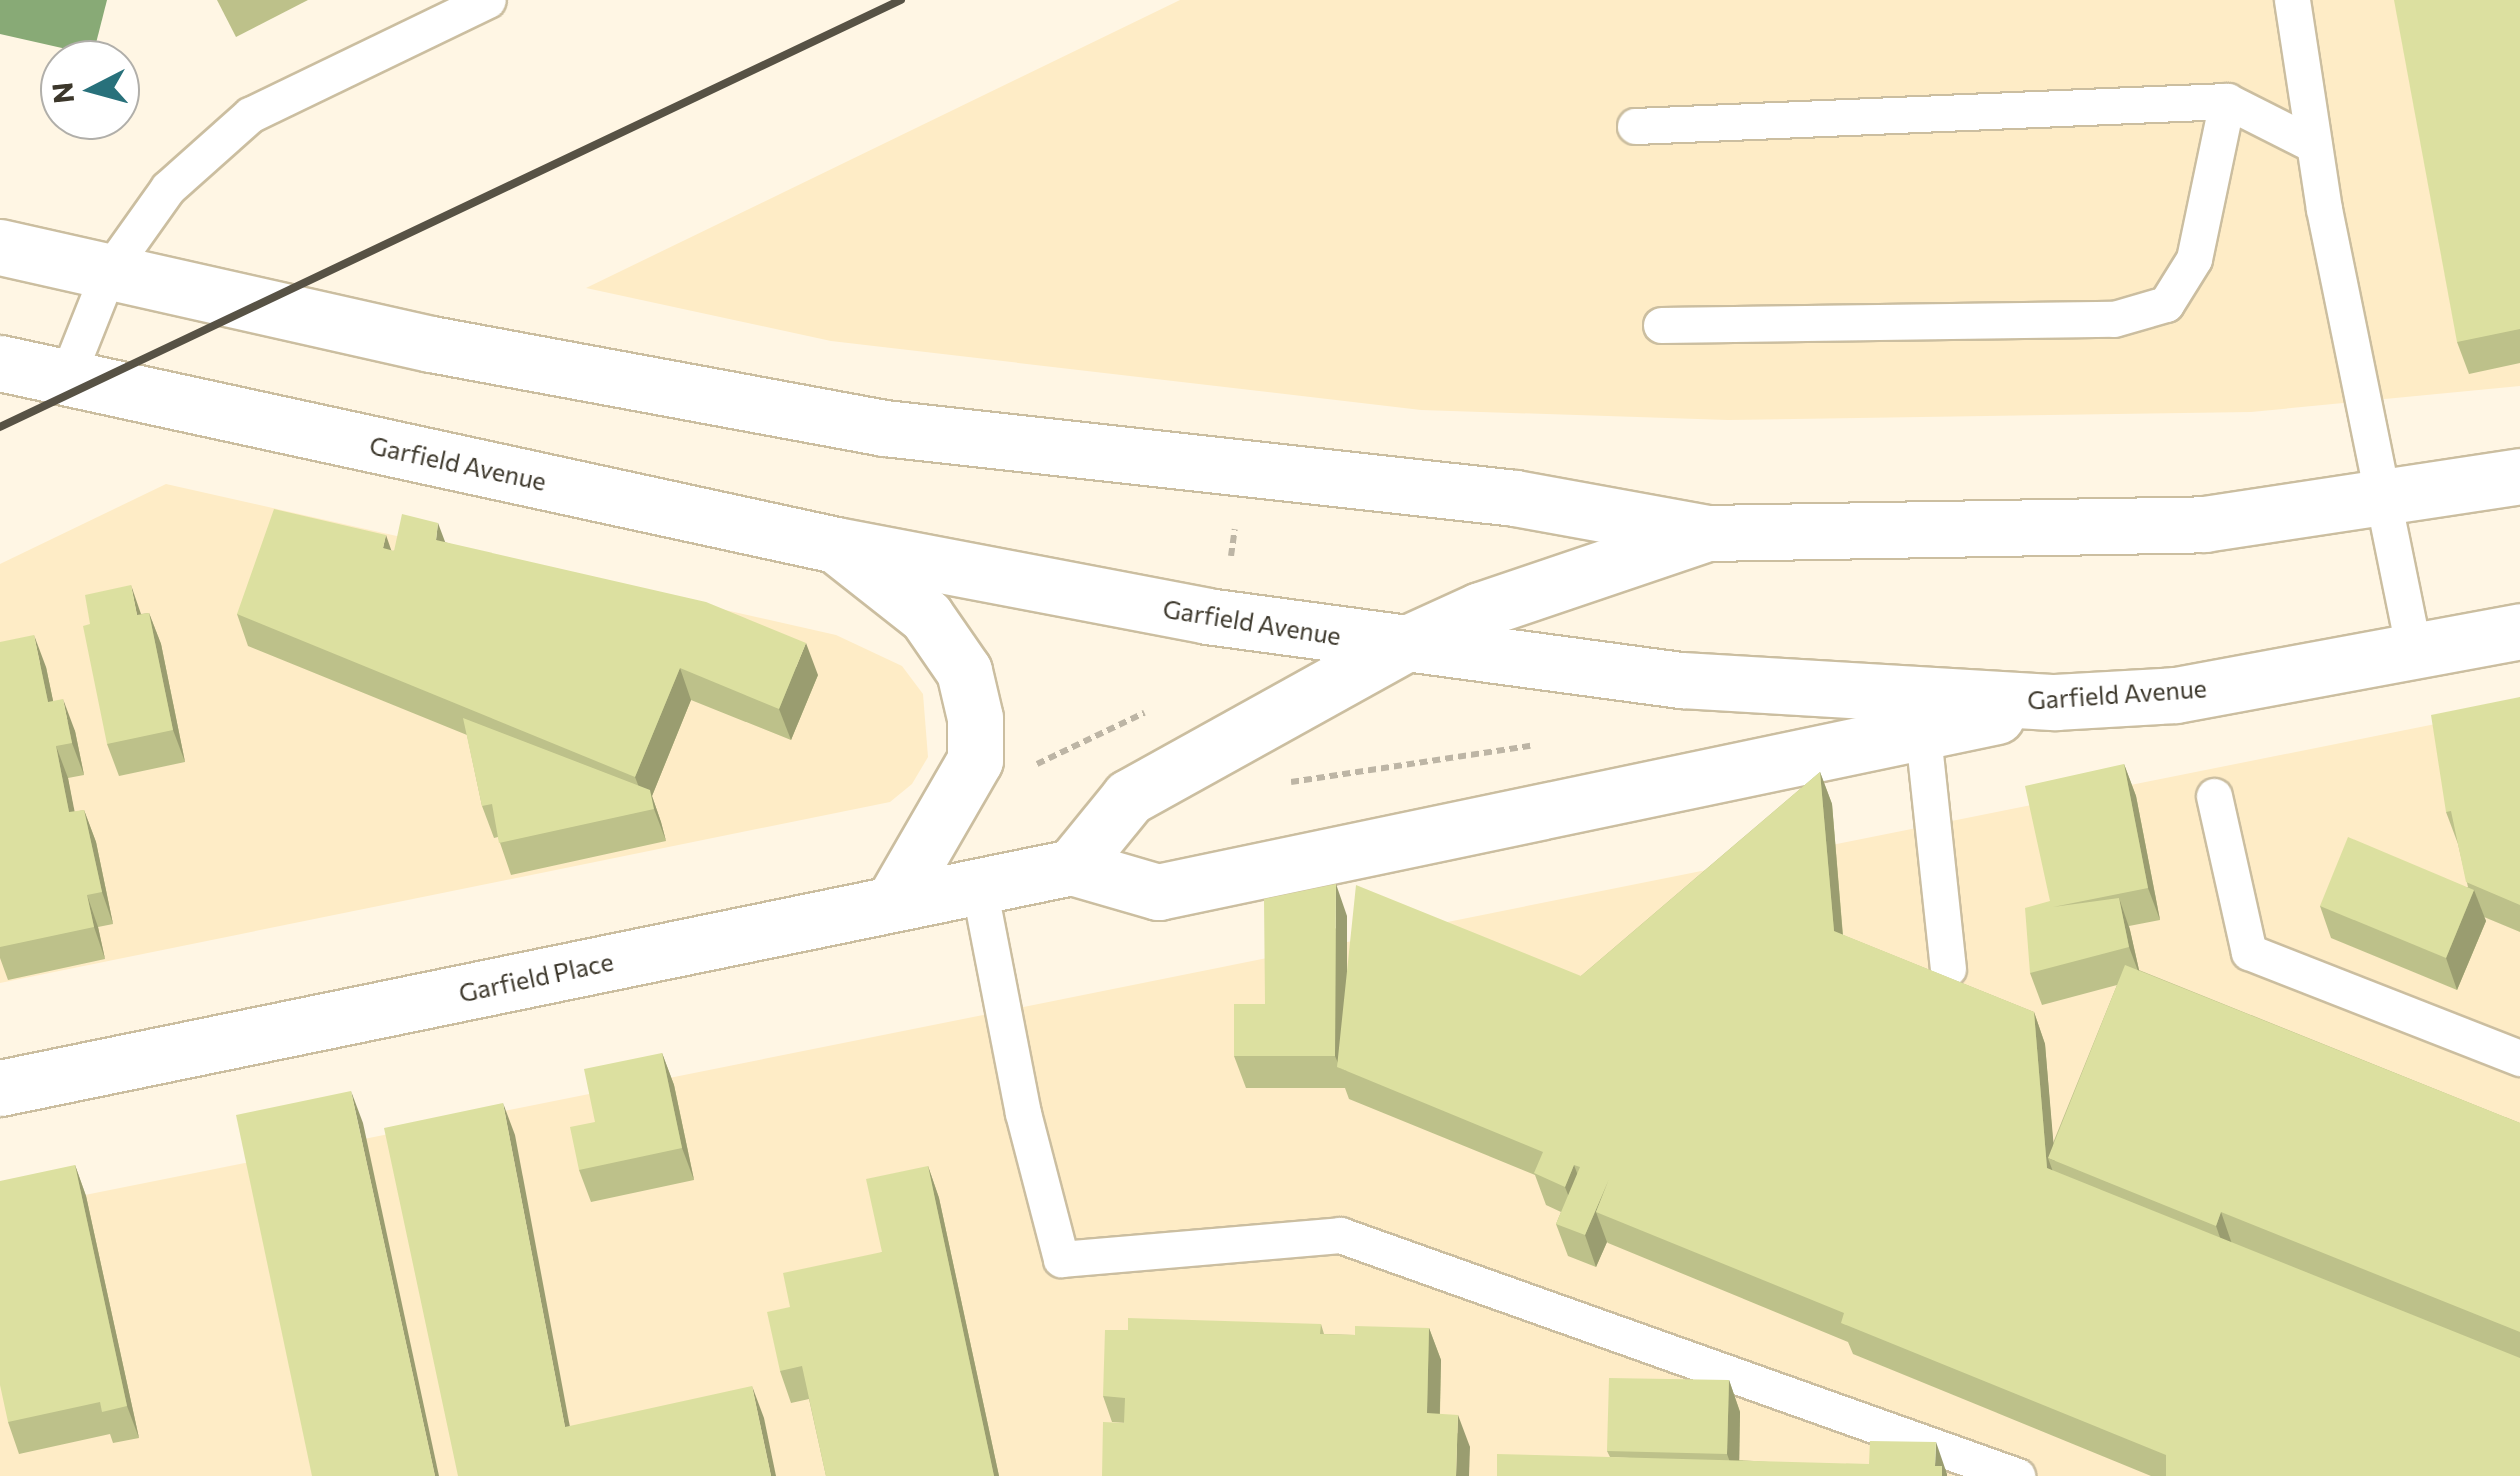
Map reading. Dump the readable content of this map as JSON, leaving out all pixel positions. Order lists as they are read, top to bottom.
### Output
{
  "streets": {
    "main road": ["Garfield Avenue", "Garfield Place"]
  },
  "north": "left"
}
